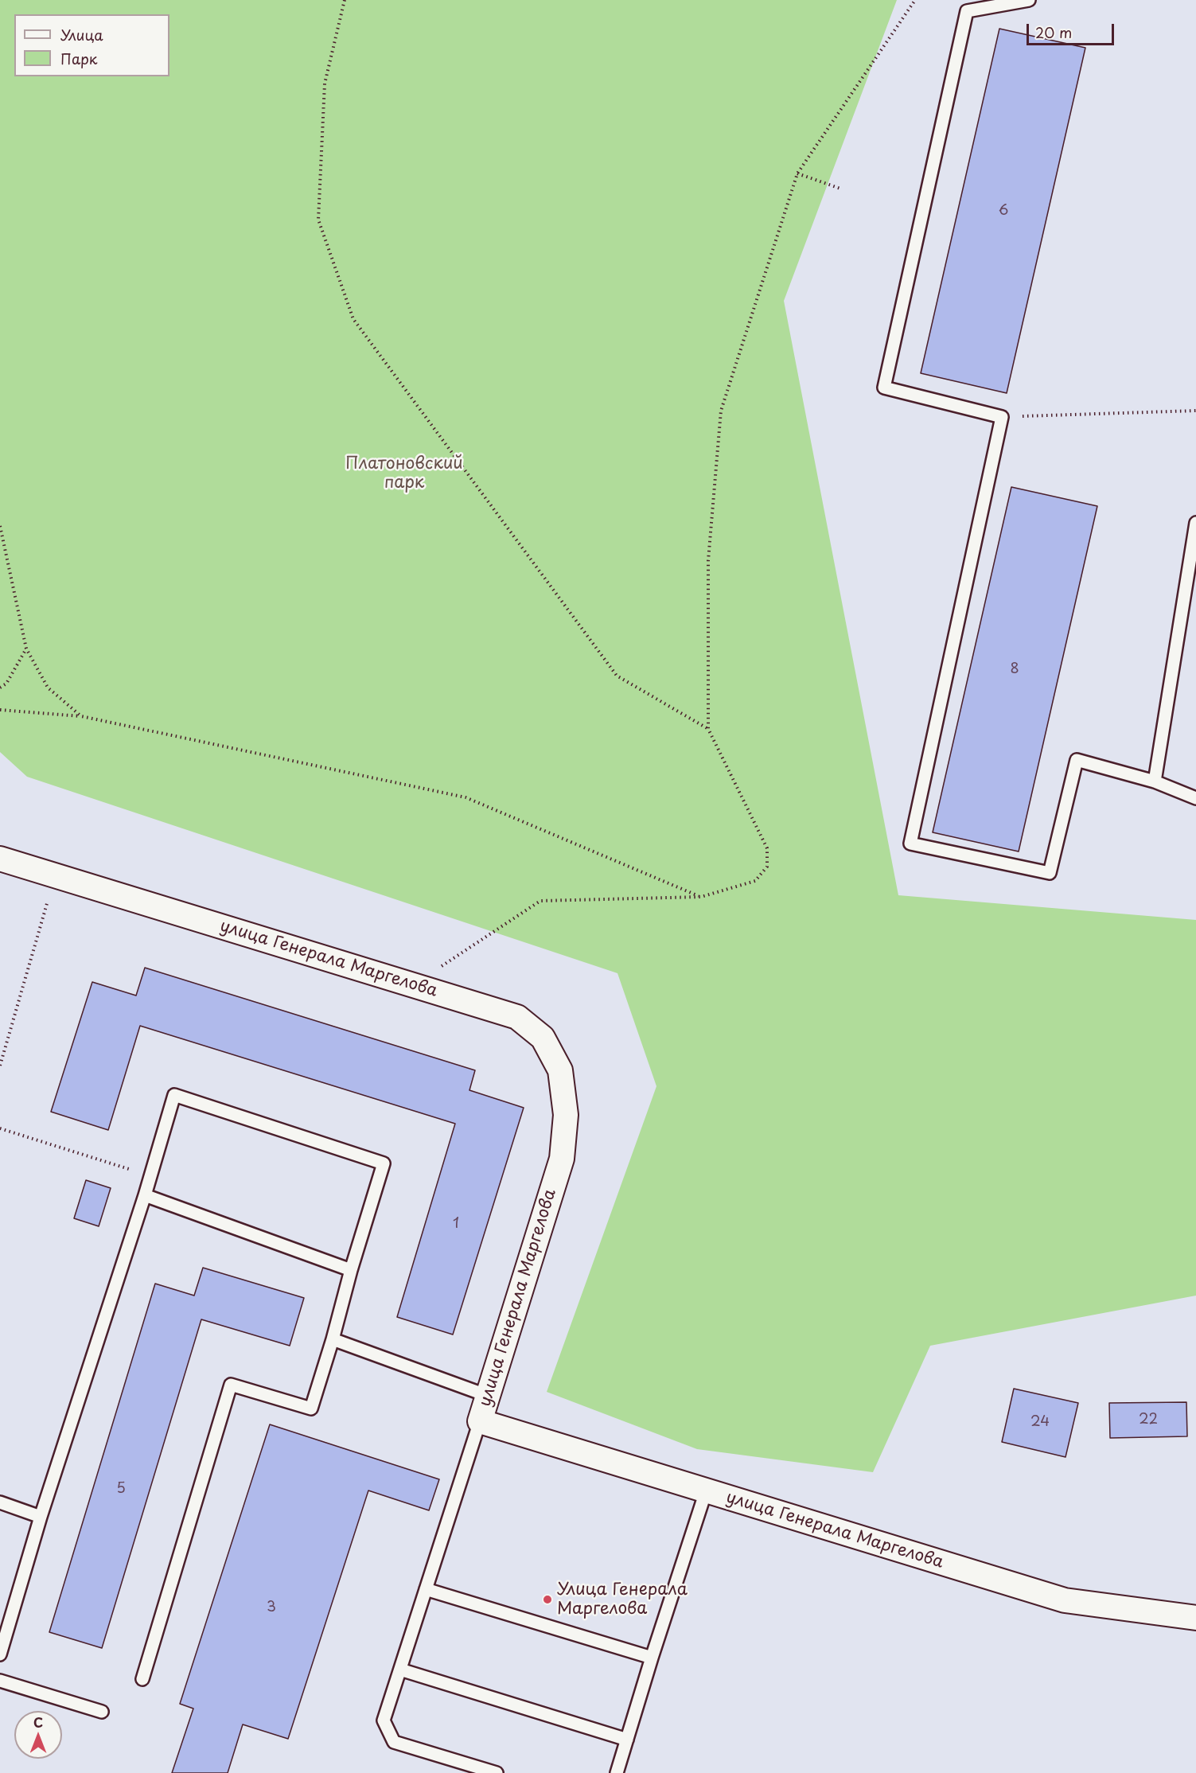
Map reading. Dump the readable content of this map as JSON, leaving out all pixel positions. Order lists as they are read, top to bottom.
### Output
{
  "streets": {
    "street": ["улица Генерала Маргелова"]
  },
  "parks": ["Платоновский парк"],
  "places": ["Улица Генерала Маргелова"],
  "house_numbers": [
    "6",
    "8",
    "1",
    "22",
    "24",
    "5",
    "3"
  ],
  "legend": ["Улица", "Парк"],
  "scale_bar": "20 m",
  "north": "top"
}
